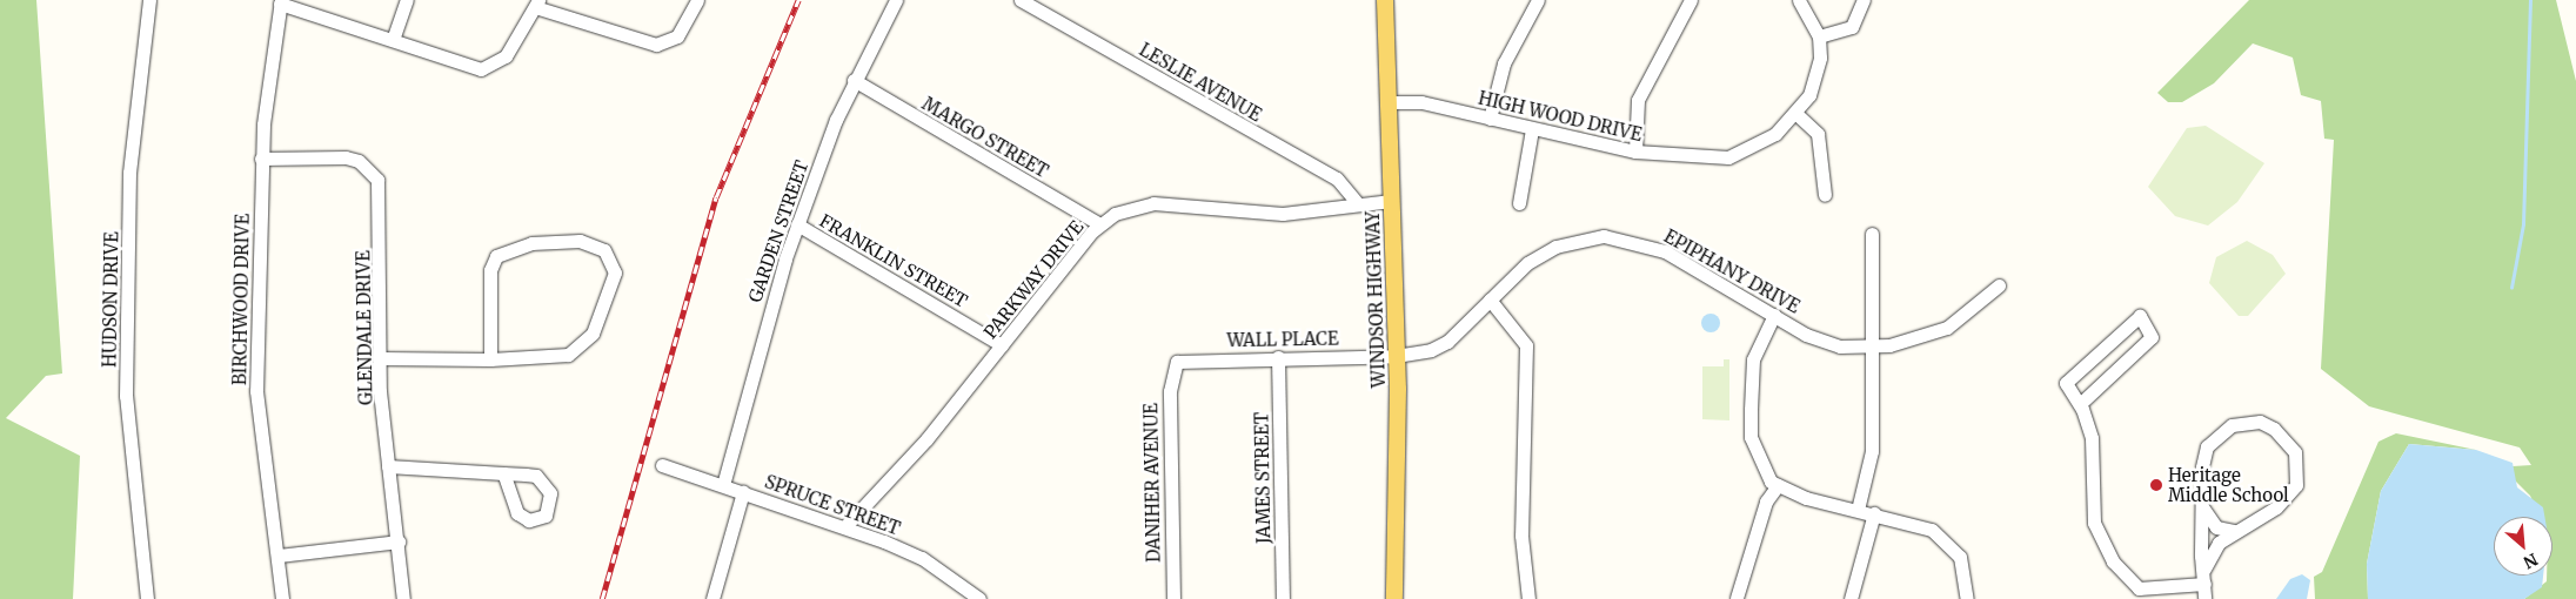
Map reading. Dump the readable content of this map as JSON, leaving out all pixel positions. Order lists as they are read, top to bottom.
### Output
{
  "streets": {
    "main road": ["WINDSOR HIGHWAY"],
    "street": [
      "LESLIE AVENUE",
      "HIGH WOOD DRIVE",
      "MARGO STREET",
      "GARDEN STREET",
      "FRANKLIN STREET",
      "EPIPHANY DRIVE",
      "PARKWAY DRIVE",
      "HUDSON DRIVE",
      "BIRCHWOOD DRIVE",
      "GLENDALE DRIVE",
      "WALL PLACE",
      "JAMES STREET",
      "DANIHER AVENUE",
      "SPRUCE STREET"
    ]
  },
  "crossings": [
    ["LESLIE AVENUE", "PARKWAY DRIVE"],
    ["HIGH WOOD DRIVE", "WINDSOR HIGHWAY"],
    ["MARGO STREET", "GARDEN STREET"],
    ["MARGO STREET", "PARKWAY DRIVE"],
    ["GARDEN STREET", "FRANKLIN STREET"],
    ["GARDEN STREET", "SPRUCE STREET"],
    ["FRANKLIN STREET", "PARKWAY DRIVE"],
    ["EPIPHANY DRIVE", "WINDSOR HIGHWAY"],
    ["EPIPHANY DRIVE", "WALL PLACE"],
    ["PARKWAY DRIVE", "WINDSOR HIGHWAY"],
    ["PARKWAY DRIVE", "SPRUCE STREET"],
    ["BIRCHWOOD DRIVE", "GLENDALE DRIVE"],
    ["WINDSOR HIGHWAY", "WALL PLACE"],
    ["WALL PLACE", "JAMES STREET"],
    ["WALL PLACE", "DANIHER AVENUE"]
  ],
  "places": ["Heritage Middle School"],
  "north": "bottom right"
}
